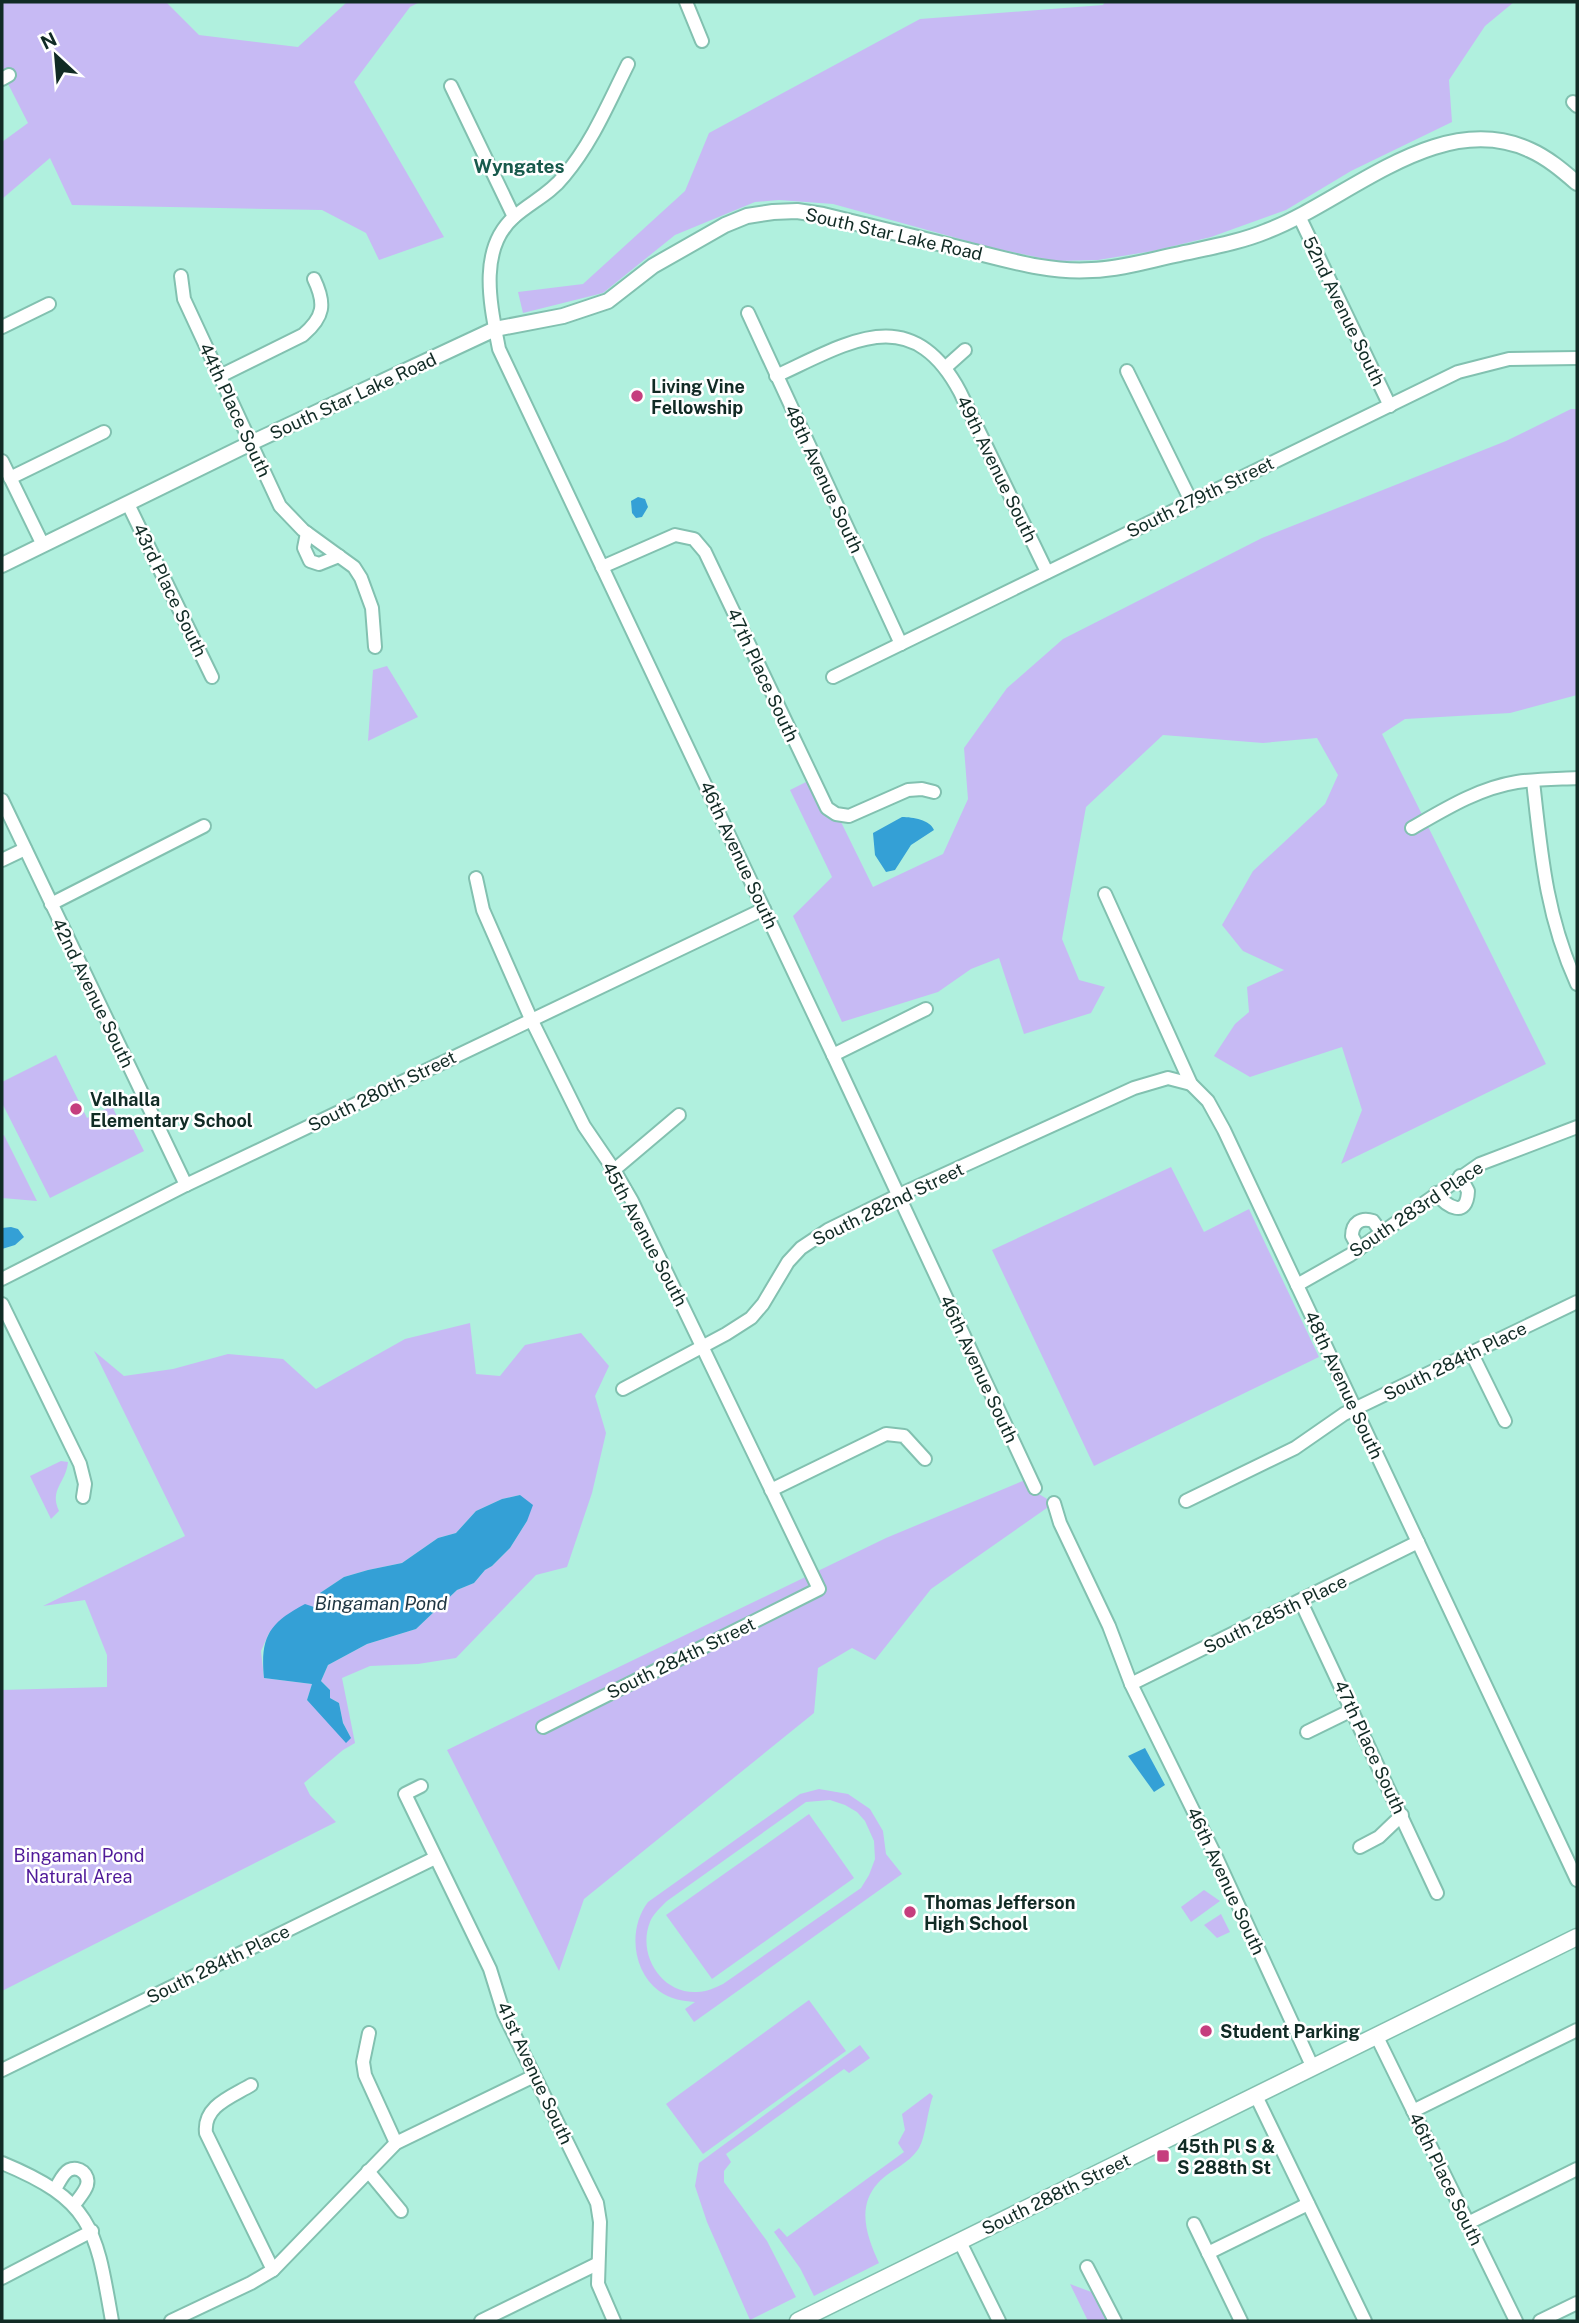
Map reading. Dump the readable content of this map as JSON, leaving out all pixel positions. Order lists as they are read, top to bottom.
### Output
{
  "streets": {
    "main road": ["South 288th Street"],
    "street": [
      "South Star Lake Road",
      "52nd Avenue South",
      "44th Place South",
      "49th Avenue South",
      "48th Avenue South",
      "South 279th Street",
      "43rd Place South",
      "47th Place South",
      "46th Avenue South",
      "42nd Avenue South",
      "South 280th Street",
      "South 282nd Street",
      "South 283rd Place",
      "45th Avenue South",
      "South 284th Place",
      "South 285th Place",
      "South 284th Street",
      "41st Avenue South",
      "46th Place South"
    ]
  },
  "crossings": [
    ["South Star Lake Road", "52nd Avenue South"],
    ["South Star Lake Road", "44th Place South"],
    ["South Star Lake Road", "43rd Place South"],
    ["South Star Lake Road", "46th Avenue South"],
    ["52nd Avenue South", "South 279th Street"],
    ["49th Avenue South", "48th Avenue South"],
    ["49th Avenue South", "South 279th Street"],
    ["48th Avenue South", "South 279th Street"],
    ["48th Avenue South", "South 282nd Street"],
    ["48th Avenue South", "South 283rd Place"],
    ["48th Avenue South", "South 284th Place"],
    ["48th Avenue South", "South 285th Place"],
    ["47th Place South", "46th Avenue South"],
    ["47th Place South", "South 285th Place"],
    ["46th Avenue South", "South 280th Street"],
    ["46th Avenue South", "South 282nd Street"],
    ["46th Avenue South", "South 285th Place"],
    ["46th Avenue South", "South 288th Street"],
    ["42nd Avenue South", "South 280th Street"],
    ["South 280th Street", "45th Avenue South"],
    ["South 282nd Street", "45th Avenue South"],
    ["45th Avenue South", "South 284th Street"],
    ["South 284th Place", "41st Avenue South"],
    ["46th Place South", "South 288th Street"]
  ],
  "districts": ["Wyngates"],
  "water": ["Bingaman Pond"],
  "parks": ["Bingaman Pond Natural Area"],
  "places": {
    "other": [
      "Living Vine Fellowship",
      "Valhalla Elementary School",
      "Thomas Jefferson High School",
      "Student Parking"
    ],
    "transit": ["45th Pl S & S 288th St"]
  },
  "north": "top left"
}
